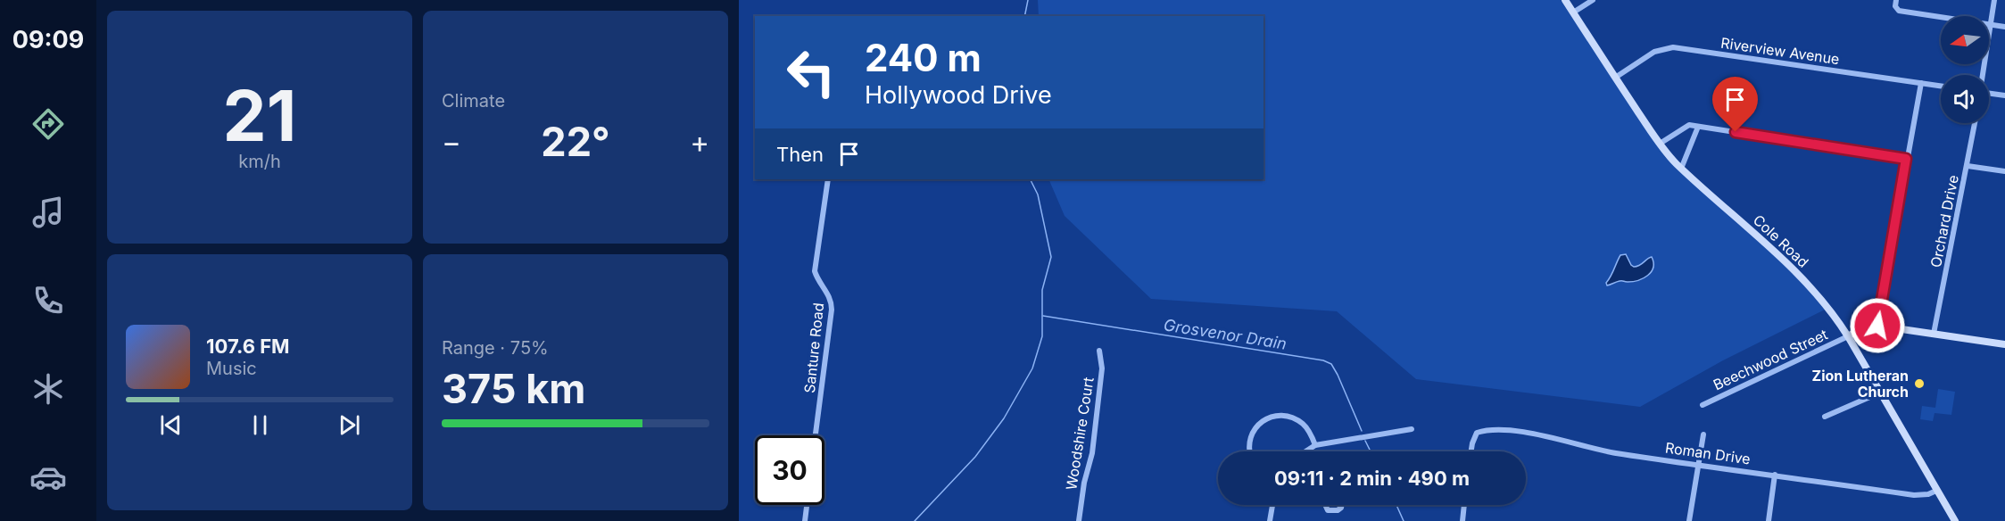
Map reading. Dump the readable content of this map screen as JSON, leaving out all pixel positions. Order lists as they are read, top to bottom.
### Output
{
  "streets": {
    "street": [
      "Riverview Avenue",
      "Orchard Drive",
      "Cole Road",
      "Santure Road",
      "Beechwood Street",
      "Woodshire Court",
      "Roman Drive"
    ]
  },
  "crossings": [
    ["Riverview Avenue", "Cole Road"],
    ["Cole Road", "Beechwood Street"],
    ["Cole Road", "Roman Drive"]
  ],
  "water": ["Grosvenor Drain"],
  "places": ["Zion Lutheran Church"],
  "north": "left",
  "page": {
    "tabs": "09:09",
    "tile": [
      ["21", "km/h"],
      "Climate",
      ["Range · 75%", "375 km"]
    ],
    "turn": ["240 m", "Hollywood Drive"],
    "heat": ["−", "22°", "+"],
    "then": "Then",
    "song": ["107.6 FM", "Music"],
    "limit": "30",
    "trip": "09:11 · 2 min · 490 m"
  }
}
